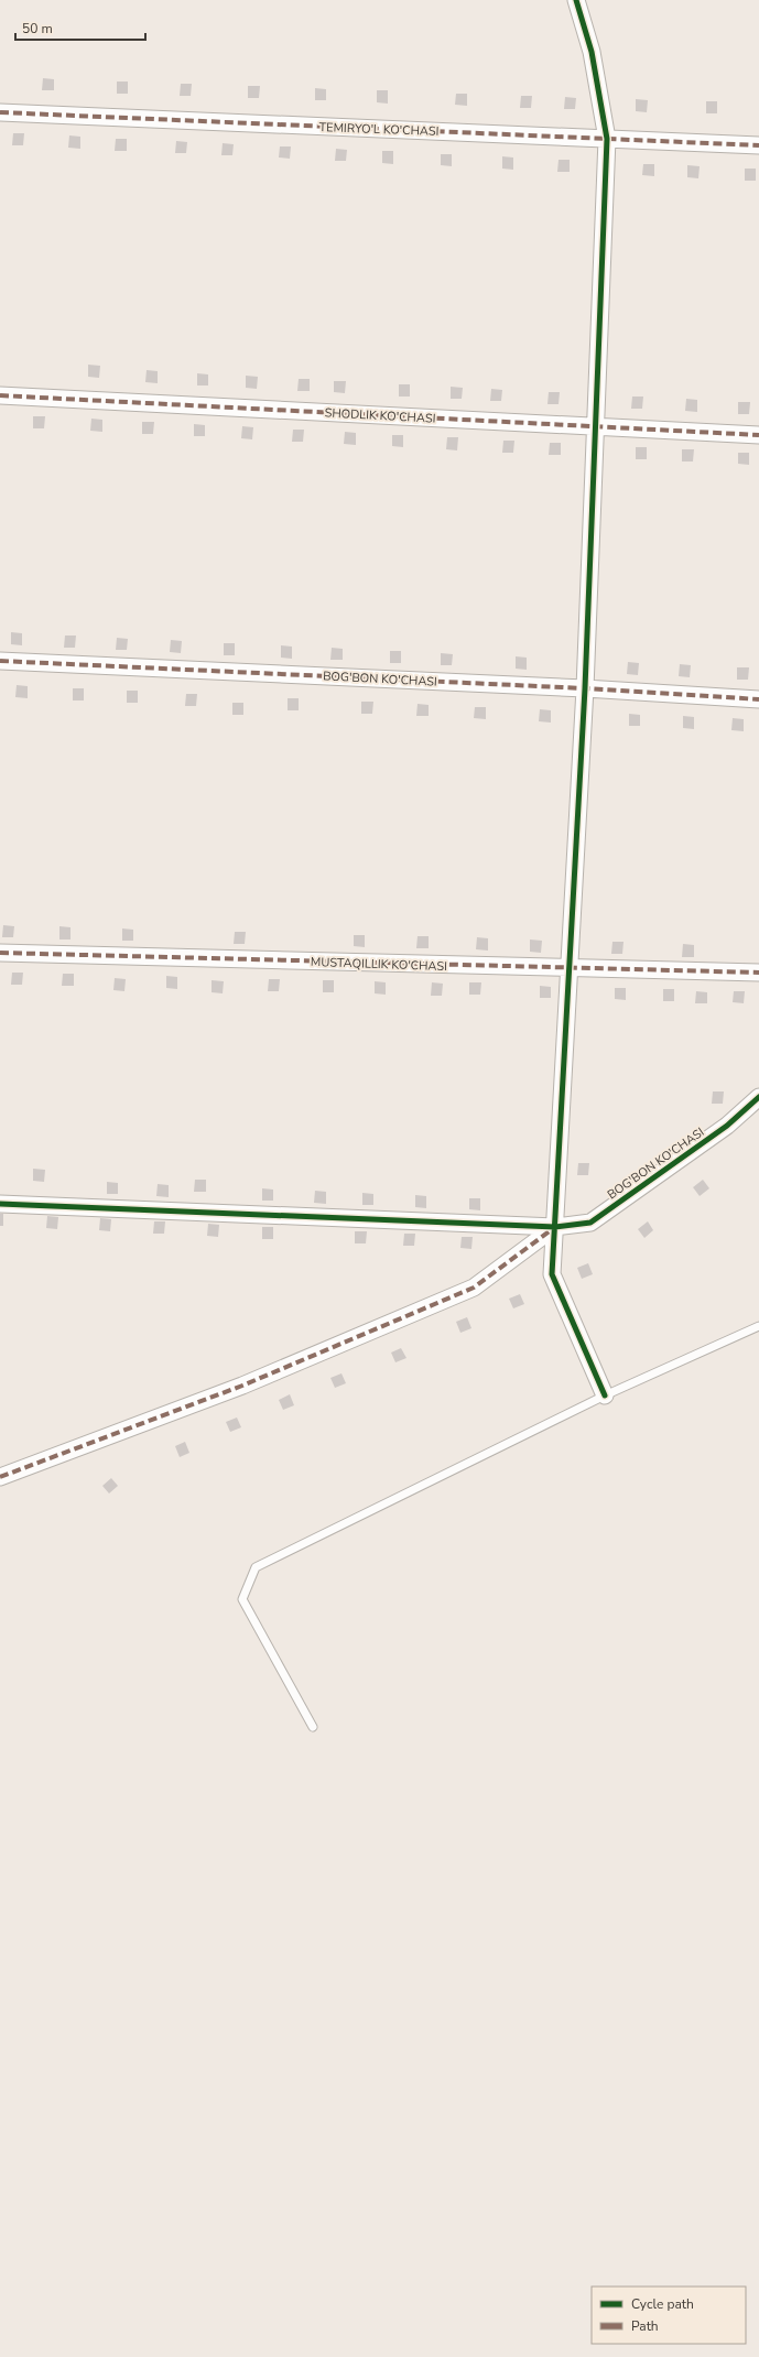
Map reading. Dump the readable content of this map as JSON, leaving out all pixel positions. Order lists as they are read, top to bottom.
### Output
{
  "streets": {
    "street": [
      "TEMIRYO'L KO'CHASI",
      "SHODLIK KO'CHASI",
      "BOG'BON KO'CHASI",
      "MUSTAQILLIK KO'CHASI"
    ]
  },
  "legend": ["Cycle path", "Path"],
  "scale_bar": "50 m"
}
